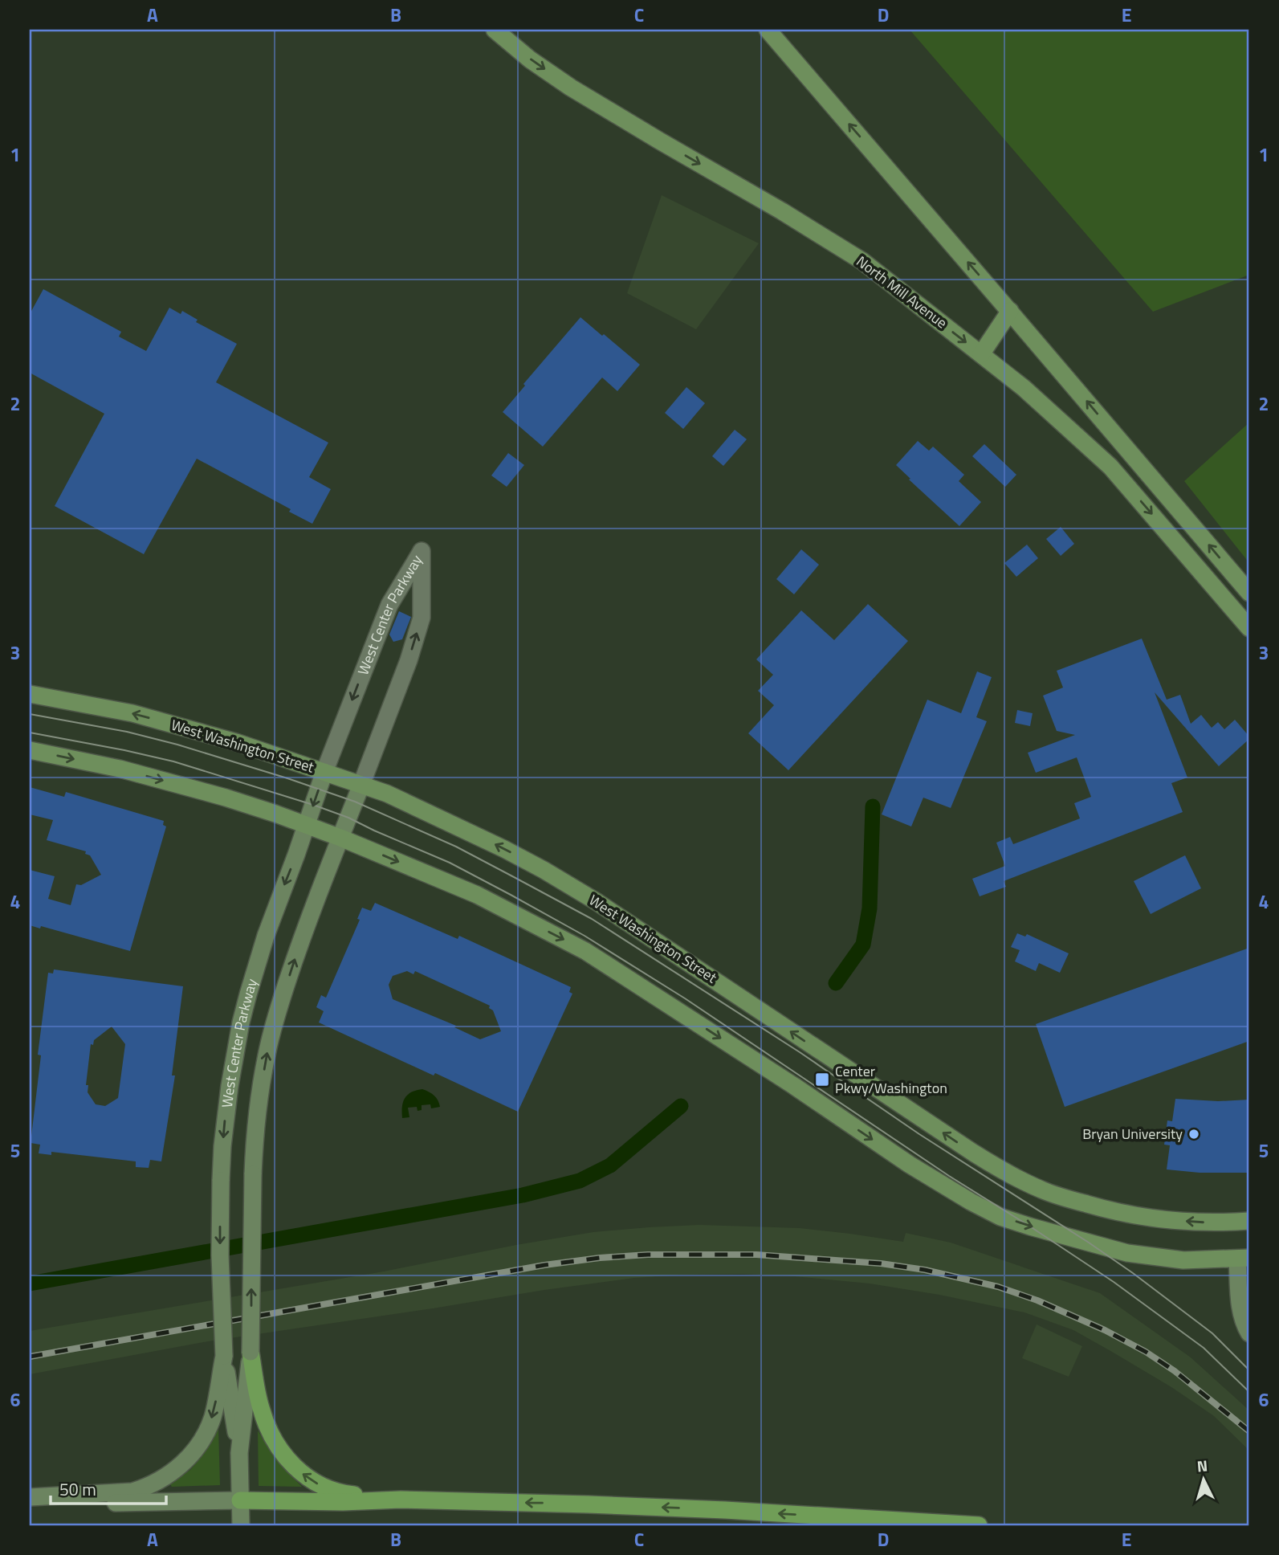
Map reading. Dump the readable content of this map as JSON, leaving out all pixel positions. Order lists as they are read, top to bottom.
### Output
{
  "streets": {
    "main road": ["North Mill Avenue", "West Washington Street"],
    "street": ["West Center Parkway"]
  },
  "crossings": [
    ["West Center Parkway", "West Washington Street"]
  ],
  "places": {
    "transit": ["Center Pkwy/Washington"],
    "other": ["Bryan University"]
  },
  "scale_bar": "50 m",
  "north": "top",
  "grid": {
    "columns": [
      "A",
      "B",
      "C",
      "D",
      "E"
    ],
    "rows": [
      "1",
      "2",
      "3",
      "4",
      "5",
      "6"
    ]
  }
}
